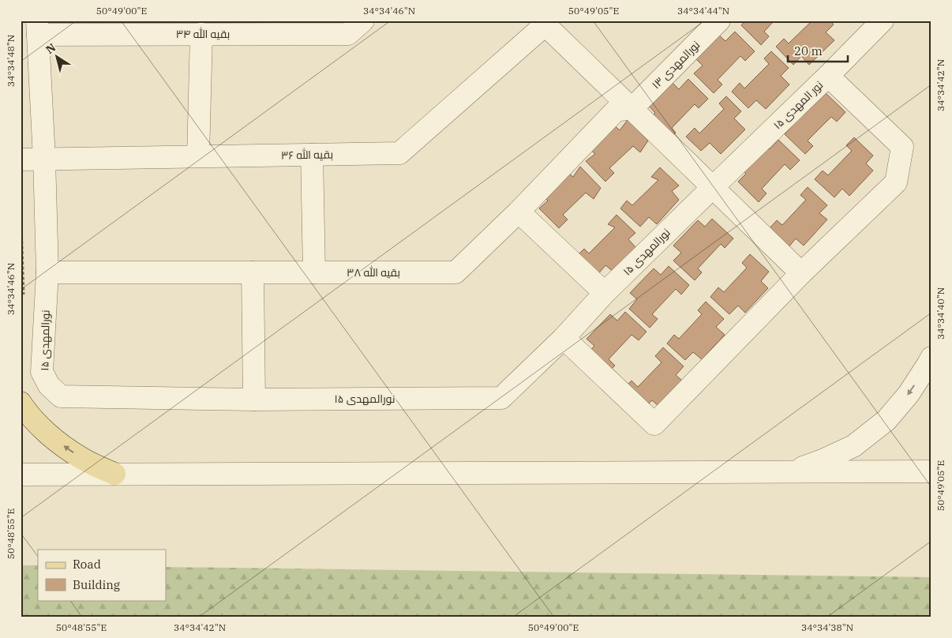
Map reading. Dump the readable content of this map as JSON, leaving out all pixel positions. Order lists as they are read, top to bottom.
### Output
{
  "streets": {
    "street": [
      "بقیه الله ۳۴",
      "نورالمهدی ۱۳",
      "نور المهدی ۱۵",
      "بقیه الله ۳۶",
      "نورالمهدی ۱۵",
      "بقیه الله ۳۸"
    ]
  },
  "crossings": [
    ["نورالمهدی ۱۳", "بقیه الله ۳۸"],
    ["نور المهدی ۱۵", "نورالمهدی ۱۵"],
    ["نورالمهدی ۱۵", "بقیه الله ۳۸"]
  ],
  "legend": ["Road", "Building"],
  "scale_bar": "20 m",
  "north": "top left",
  "coordinates": [
    "50°49'00\"E",
    "34°34'46\"N",
    "50°49'05\"E",
    "34°34'44\"N",
    "34°34'48\"N",
    "34°34'42\"N",
    "34°34'40\"N",
    "50°48'55\"E",
    "34°34'38\"N"
  ]
}
